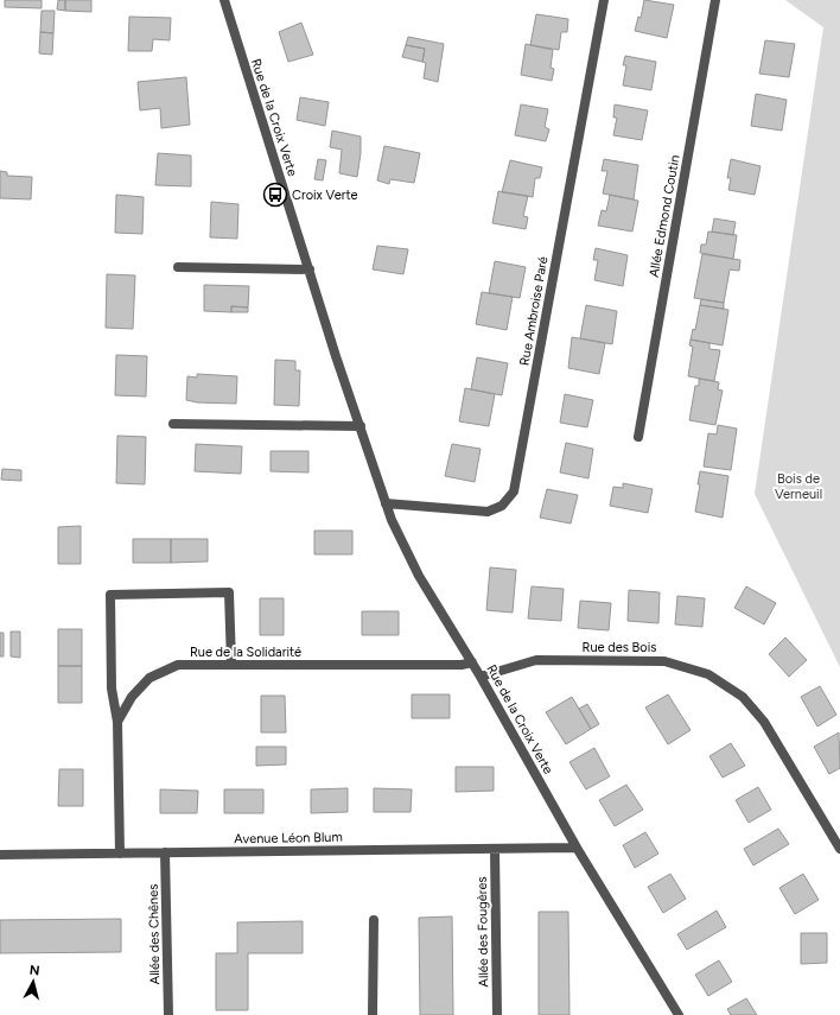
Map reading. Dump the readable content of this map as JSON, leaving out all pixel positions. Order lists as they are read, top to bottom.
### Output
{
  "streets": {
    "street": [
      "Rue de la Croix Verte",
      "Allée Edmond Coutin",
      "Rue Ambroise Paré",
      "Rue des Bois",
      "Rue de la Solidarité",
      "Avenue Léon Blum",
      "Allée des Fougères",
      "Allée des Chênes"
    ]
  },
  "crossings": [
    ["Rue de la Croix Verte", "Rue Ambroise Paré"],
    ["Rue de la Croix Verte", "Rue des Bois"],
    ["Rue de la Croix Verte", "Rue de la Solidarité"],
    ["Rue de la Croix Verte", "Avenue Léon Blum"],
    ["Avenue Léon Blum", "Allée des Fougères"],
    ["Avenue Léon Blum", "Allée des Chênes"]
  ],
  "parks": ["Bois de Verneuil"],
  "places": {
    "bus stop": ["Croix Verte"]
  },
  "north": "top"
}
